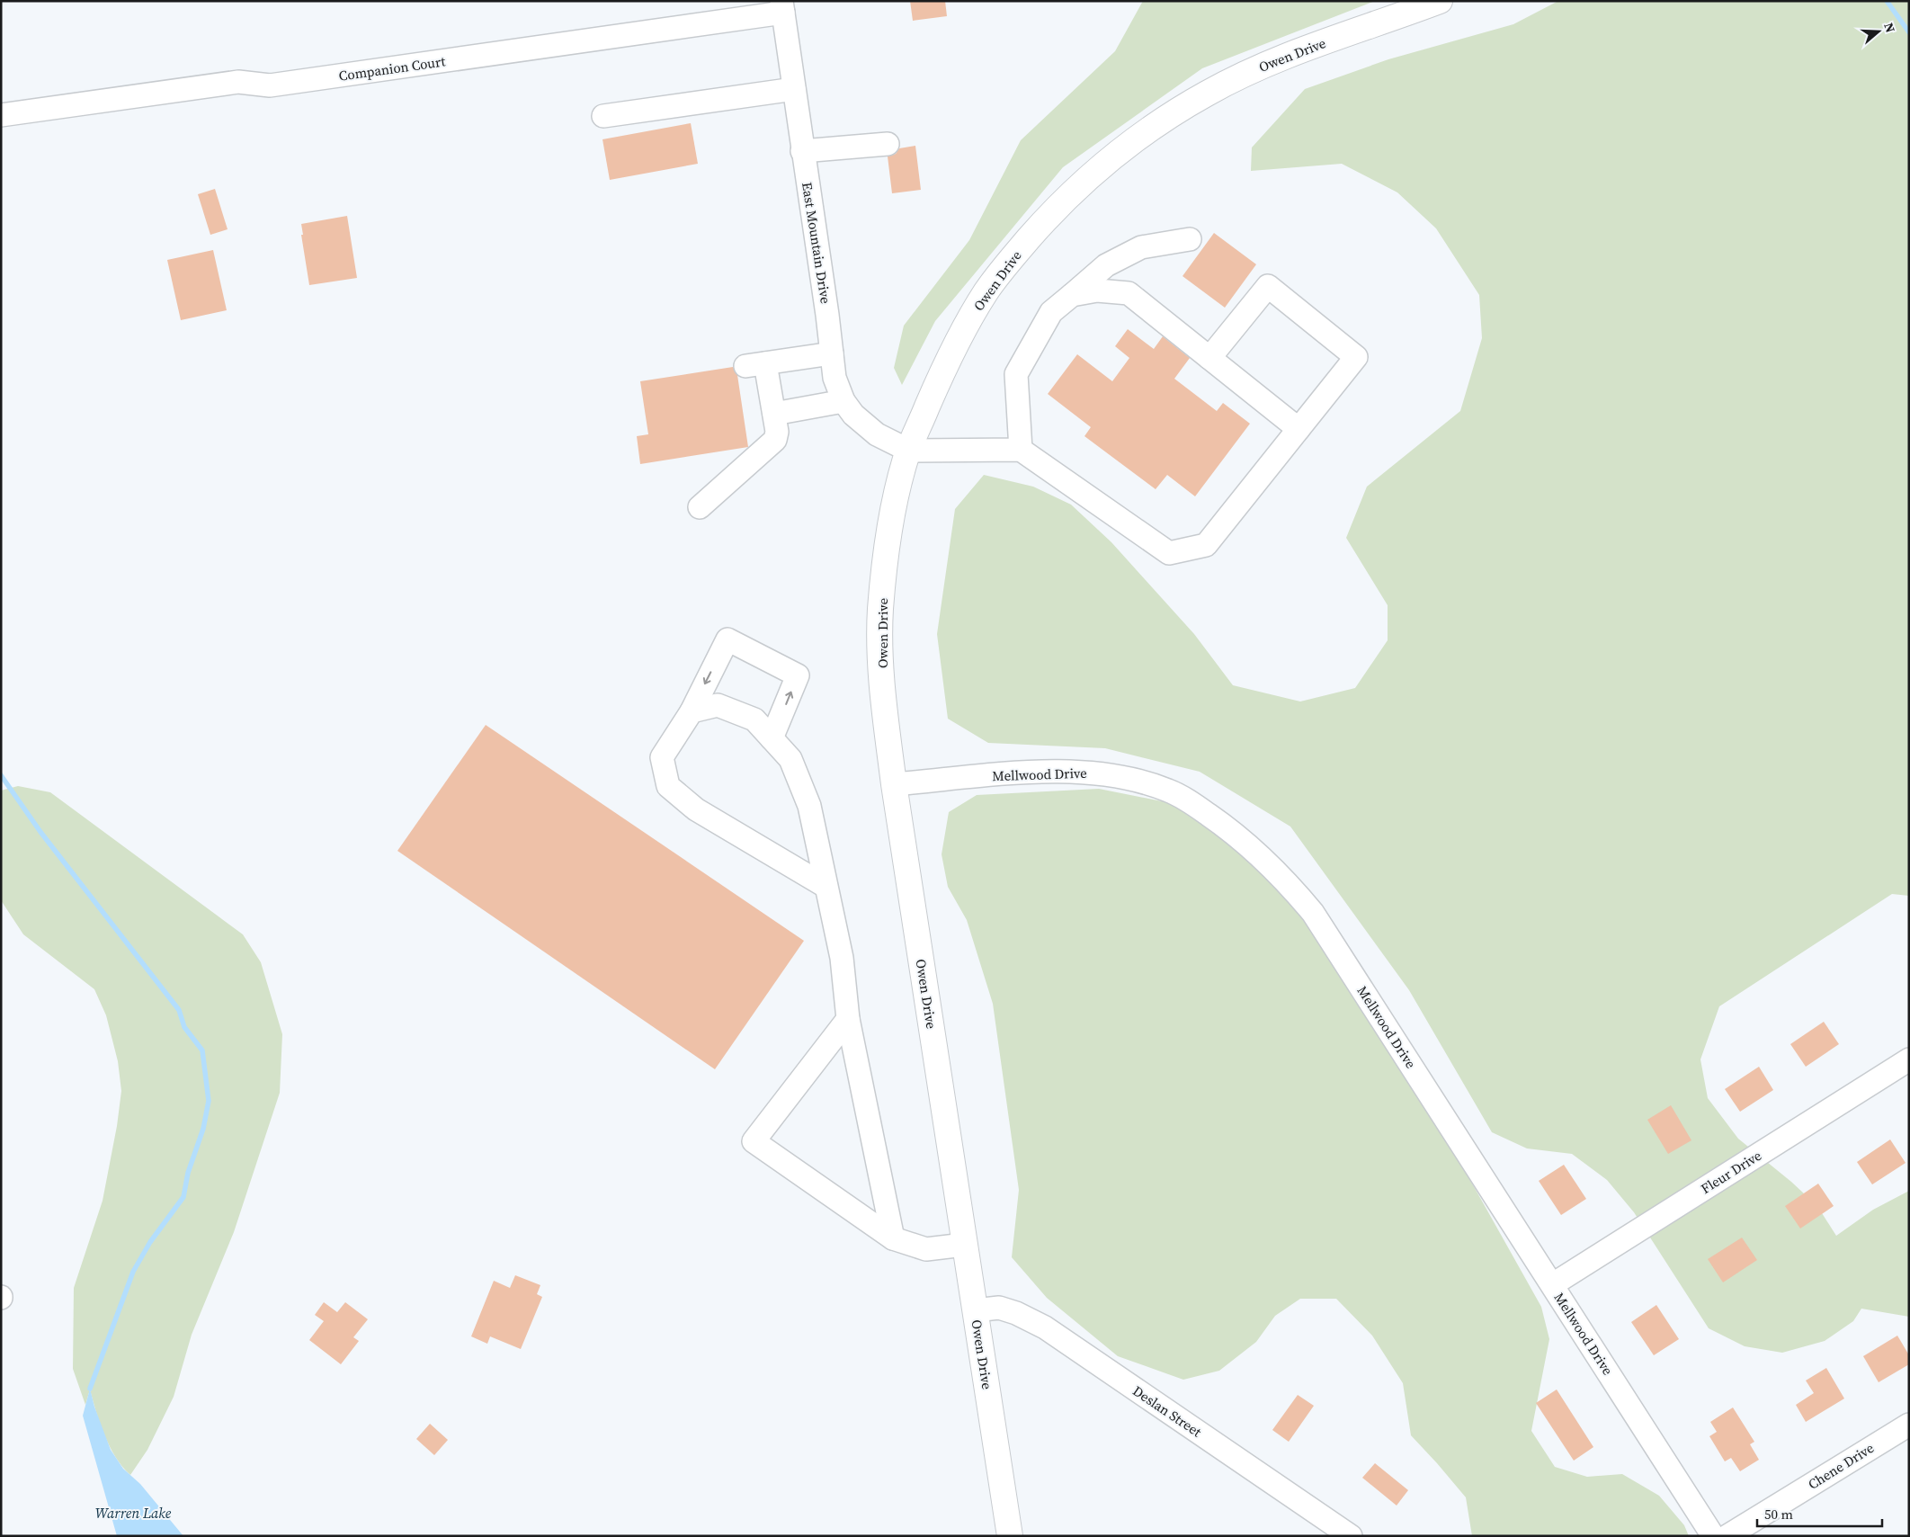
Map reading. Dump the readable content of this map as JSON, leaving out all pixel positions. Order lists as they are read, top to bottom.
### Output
{
  "streets": {
    "main road": ["Owen Drive"],
    "street": [
      "Companion Court",
      "East Mountain Drive",
      "Mellwood Drive",
      "Fleur Drive",
      "Deslan Street",
      "Chene Drive"
    ]
  },
  "crossings": [
    ["Owen Drive", "East Mountain Drive"],
    ["Owen Drive", "Mellwood Drive"],
    ["Owen Drive", "Deslan Street"],
    ["Companion Court", "East Mountain Drive"],
    ["Mellwood Drive", "Fleur Drive"]
  ],
  "water": ["Warren Lake"],
  "scale_bar": "50 m",
  "north": "right"
}
